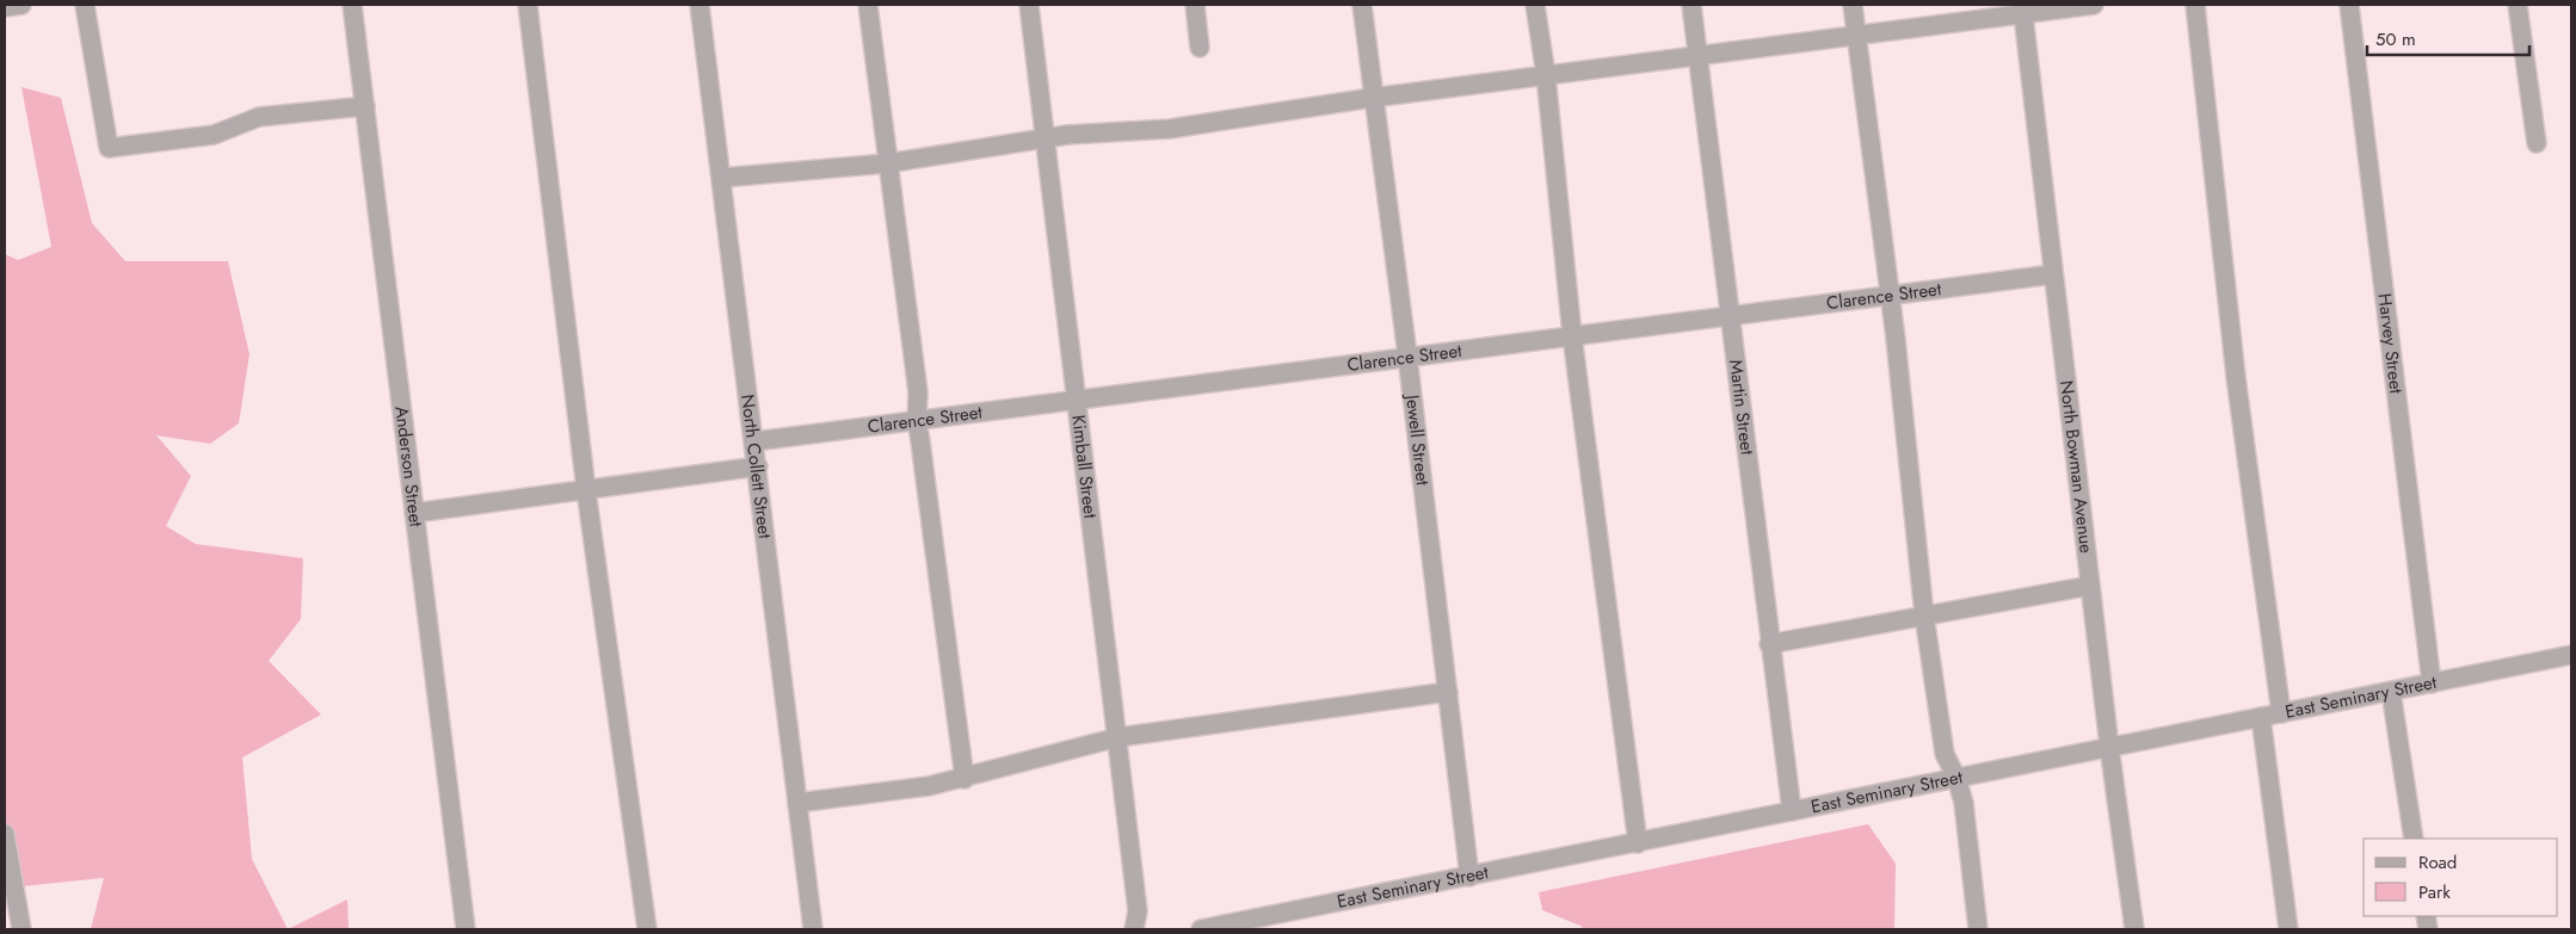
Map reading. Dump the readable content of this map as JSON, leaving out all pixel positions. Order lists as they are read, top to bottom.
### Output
{
  "streets": {
    "street": [
      "Clarence Street",
      "Harvey Street",
      "Martin Street",
      "Jewell Street",
      "North Collett Street",
      "Kimball Street",
      "Anderson Street",
      "North Bowman Avenue",
      "East Seminary Street"
    ]
  },
  "crossings": [
    ["Clarence Street", "Martin Street"],
    ["Clarence Street", "Jewell Street"],
    ["Clarence Street", "North Collett Street"],
    ["Clarence Street", "Kimball Street"],
    ["Clarence Street", "North Bowman Avenue"],
    ["Harvey Street", "East Seminary Street"],
    ["Martin Street", "East Seminary Street"],
    ["Jewell Street", "East Seminary Street"],
    ["North Bowman Avenue", "East Seminary Street"]
  ],
  "legend": ["Road", "Park"],
  "scale_bar": "50 m"
}
